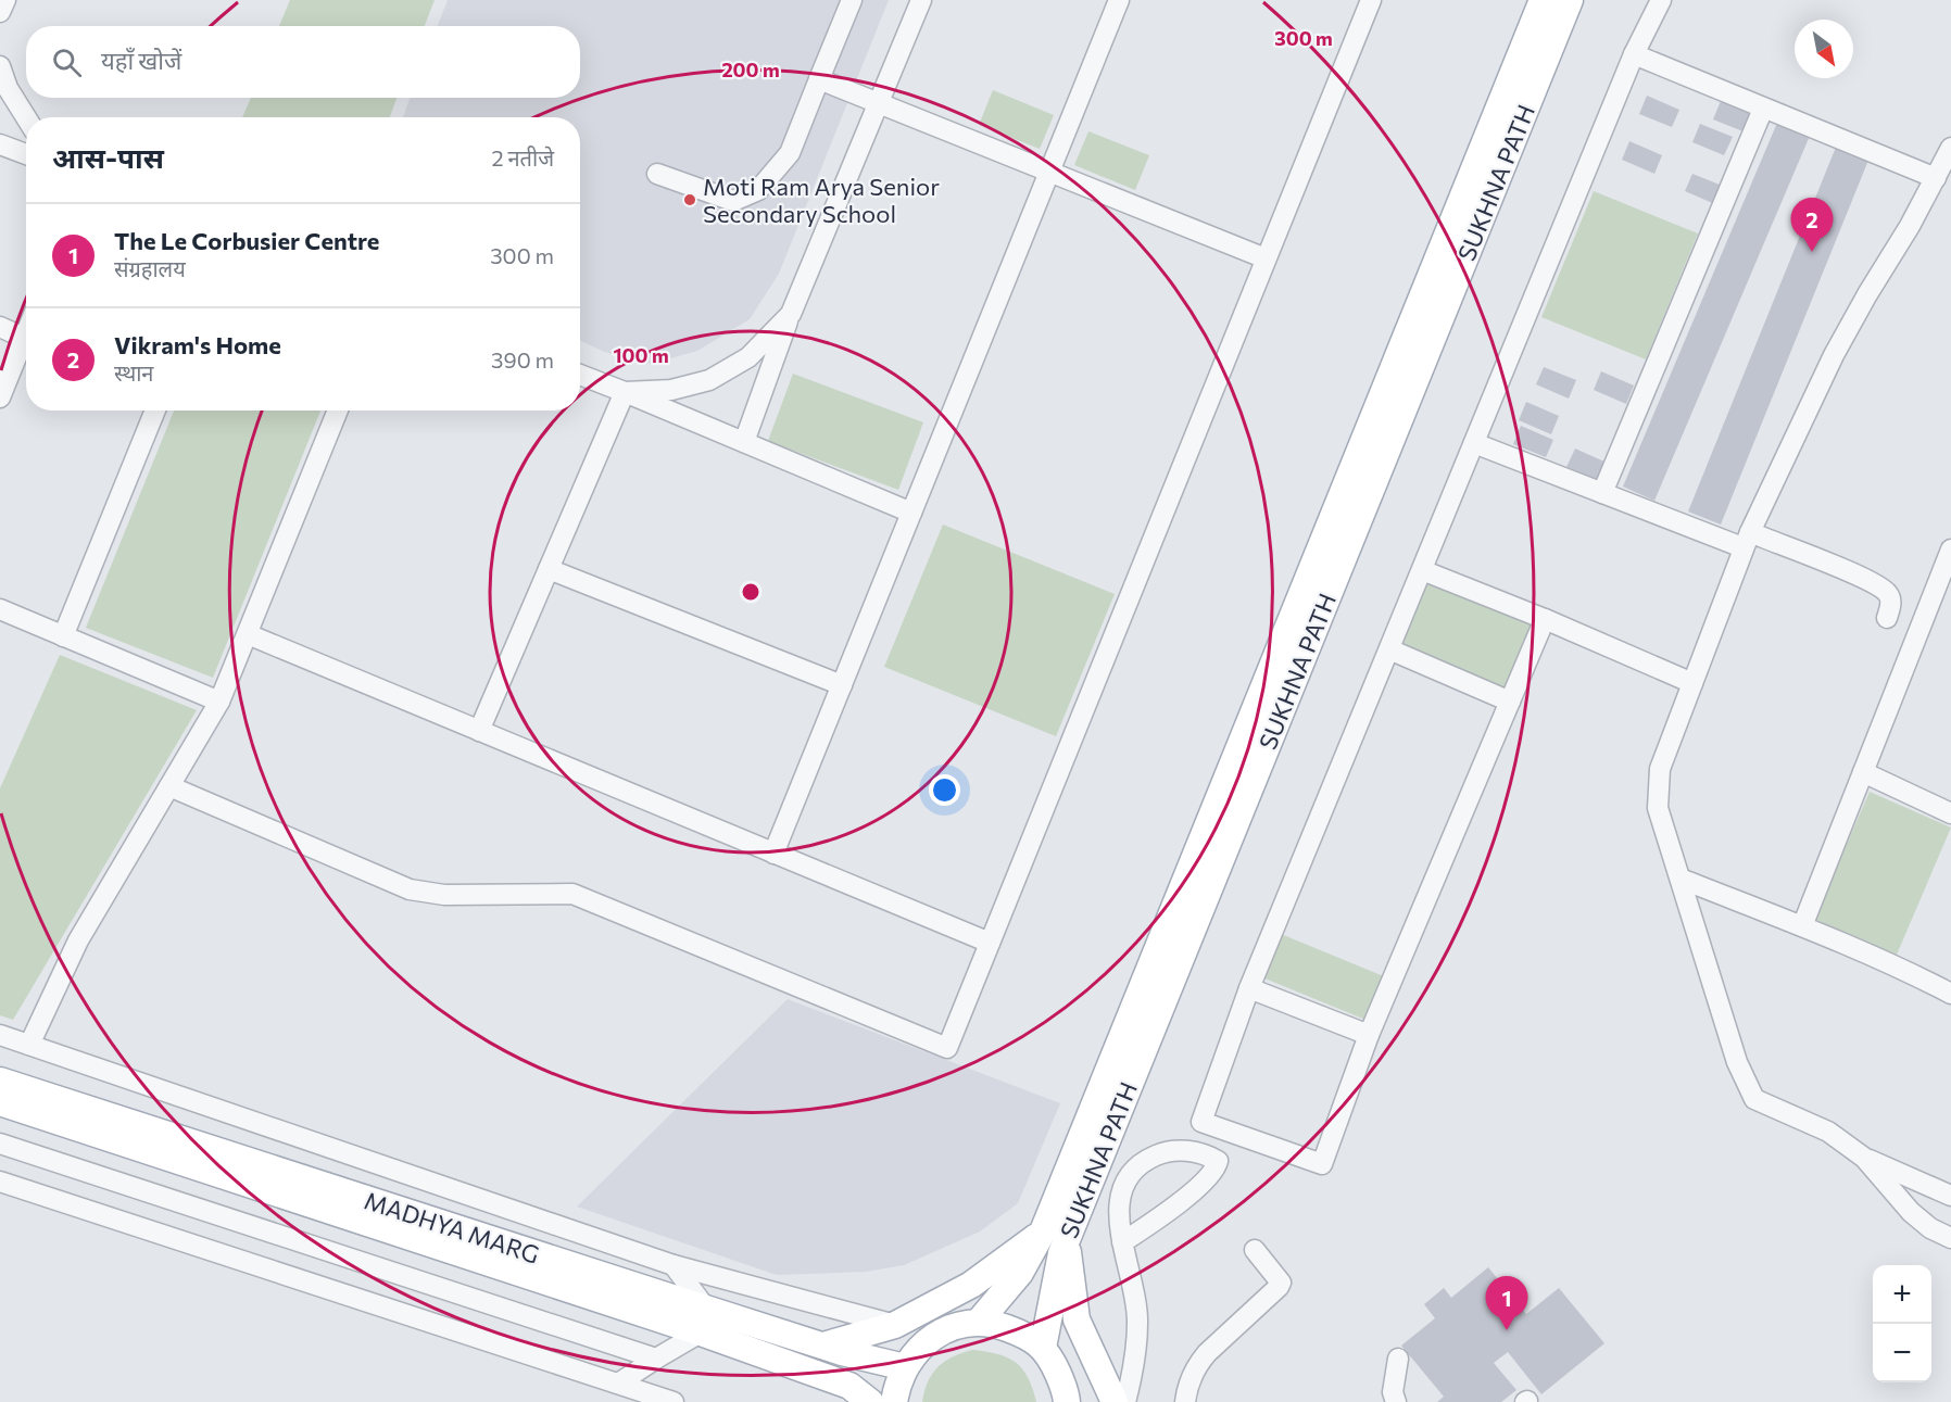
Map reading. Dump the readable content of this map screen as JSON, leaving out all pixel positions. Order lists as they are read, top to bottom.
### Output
{
  "streets": {
    "main road": ["SUKHNA PATH", "MADHYA MARG"]
  },
  "places": ["Moti Ram Arya Senior Secondary School"],
  "north": "bottom right",
  "page": {
    "search": "यहाँ खोजें",
    "heading": ["आस-पास", "2 नतीजे"],
    "pins": ["2", "1"],
    "list": [
      {
        "mark": "1",
        "name": "The Le Corbusier Centre",
        "note": "संग्रहालय",
        "value": "300 m"
      },
      {
        "mark": "2",
        "name": "Vikram's Home",
        "note": "स्थान",
        "value": "390 m"
      }
    ],
    "map_buttons": ["+", "−"]
  },
  "rings": ["300 m", "200 m", "100 m"]
}
